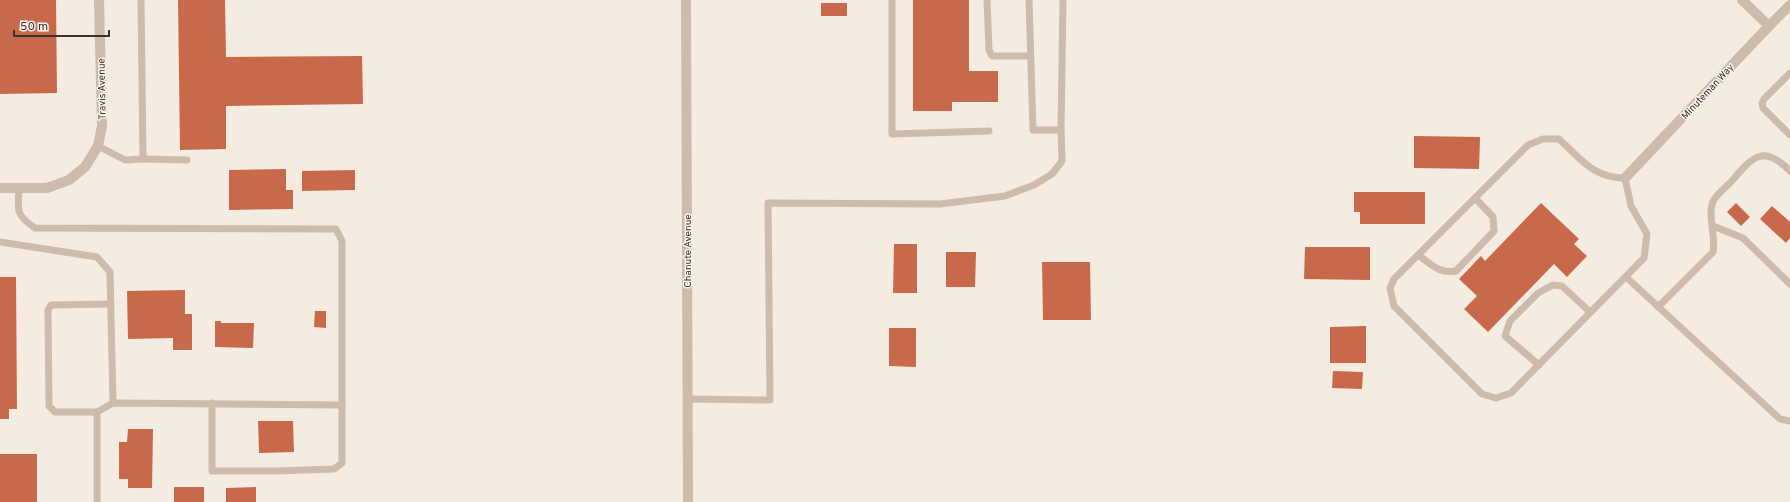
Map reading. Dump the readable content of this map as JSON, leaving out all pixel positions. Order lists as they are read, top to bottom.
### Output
{
  "streets": {
    "street": ["Travis Avenue", "Minuteman Way", "Chanute Avenue"]
  },
  "scale_bar": "50 m"
}
